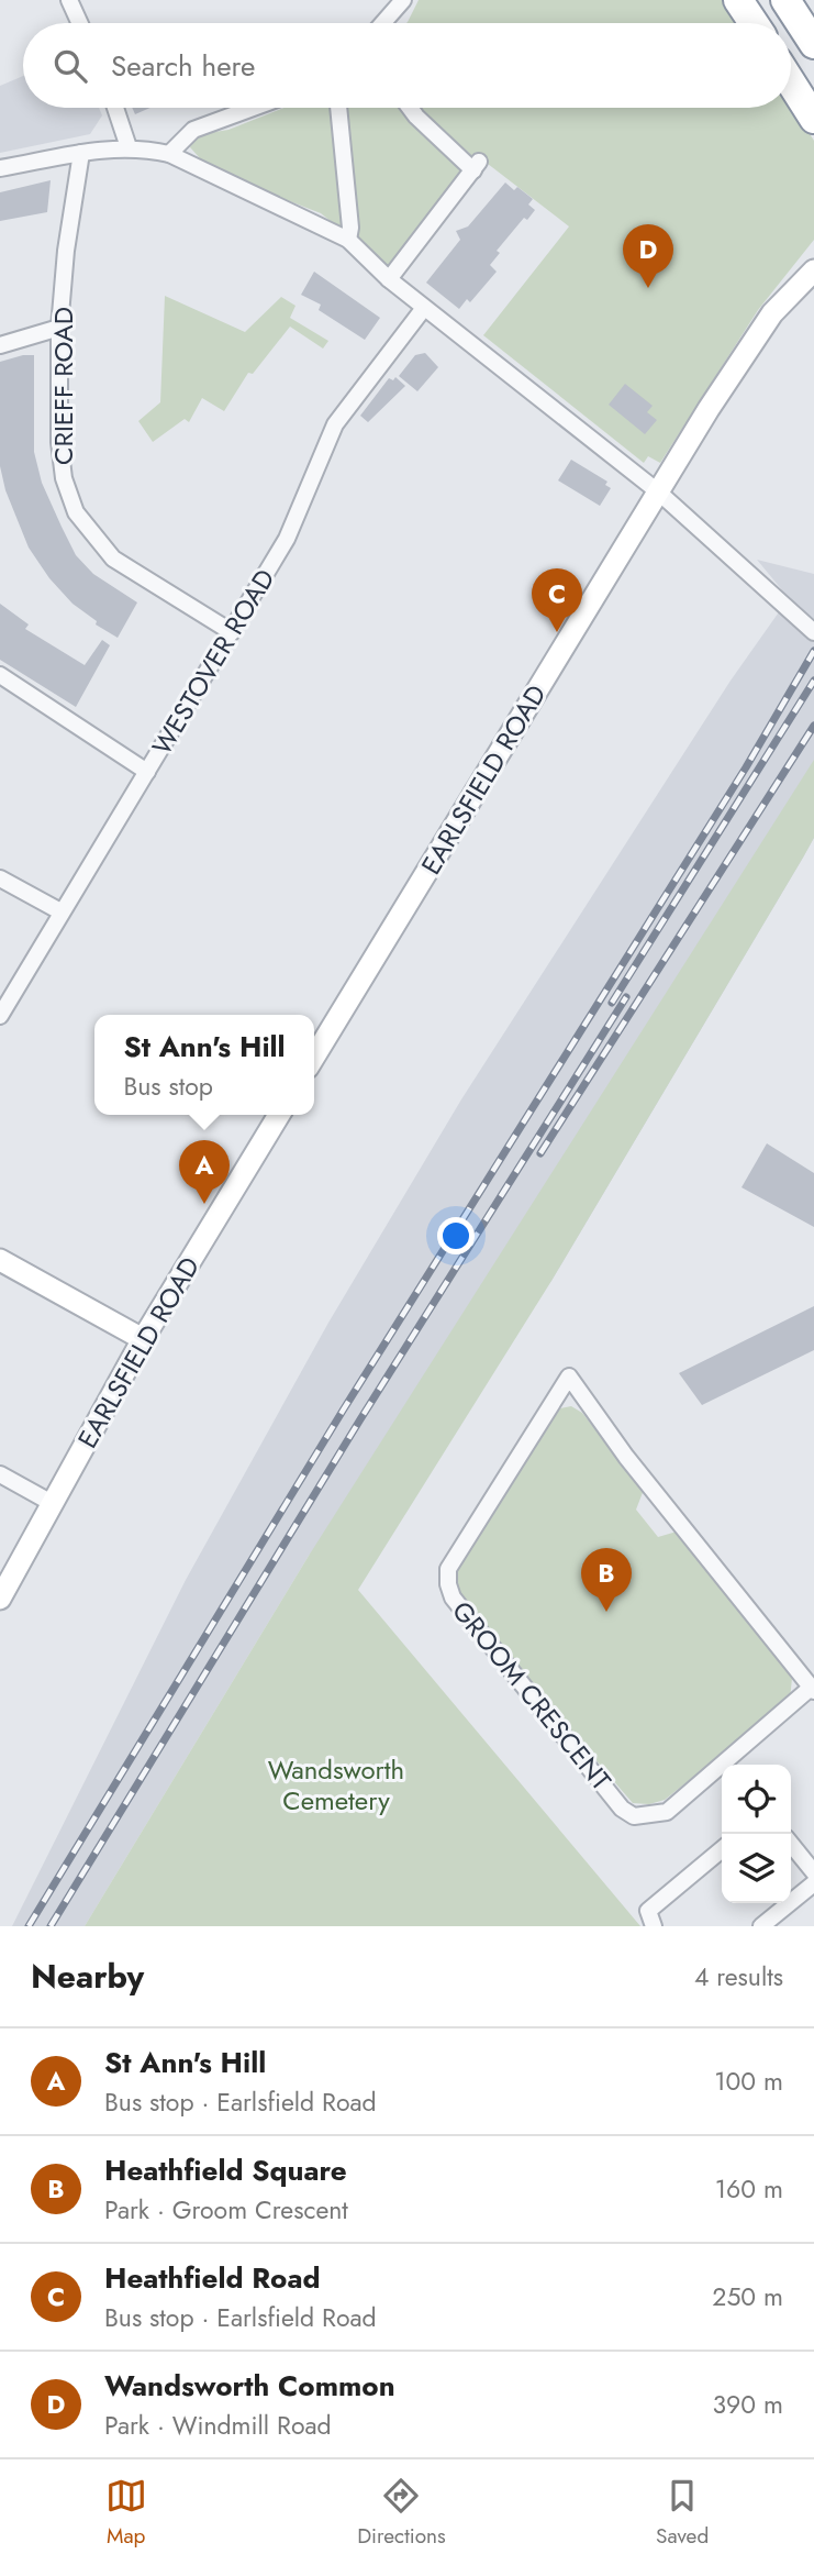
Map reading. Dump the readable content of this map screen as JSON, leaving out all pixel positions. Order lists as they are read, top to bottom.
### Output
{
  "streets": {
    "main road": ["EARLSFIELD ROAD"],
    "street": ["CRIEFF ROAD", "WESTOVER ROAD", "GROOM CRESCENT"]
  },
  "crossings": [
    ["CRIEFF ROAD", "WESTOVER ROAD"]
  ],
  "parks": ["Wandsworth Cemetery"],
  "page": {
    "search": "Search here",
    "pins": [
      "D",
      "C",
      "A",
      "B"
    ],
    "popup": ["St Ann's Hill", "Bus stop"],
    "heading": ["Nearby", "4 results"],
    "list": [
      {
        "mark": "A",
        "name": "St Ann's Hill",
        "note": "Bus stop · Earlsfield Road",
        "value": "100 m"
      },
      {
        "mark": "B",
        "name": "Heathfield Square",
        "note": "Park · Groom Crescent",
        "value": "160 m"
      },
      {
        "mark": "C",
        "name": "Heathfield Road",
        "note": "Bus stop · Earlsfield Road",
        "value": "250 m"
      },
      {
        "mark": "D",
        "name": "Wandsworth Common",
        "note": "Park · Windmill Road",
        "value": "390 m"
      }
    ],
    "nav": ["Map", "Directions", "Saved"]
  }
}
